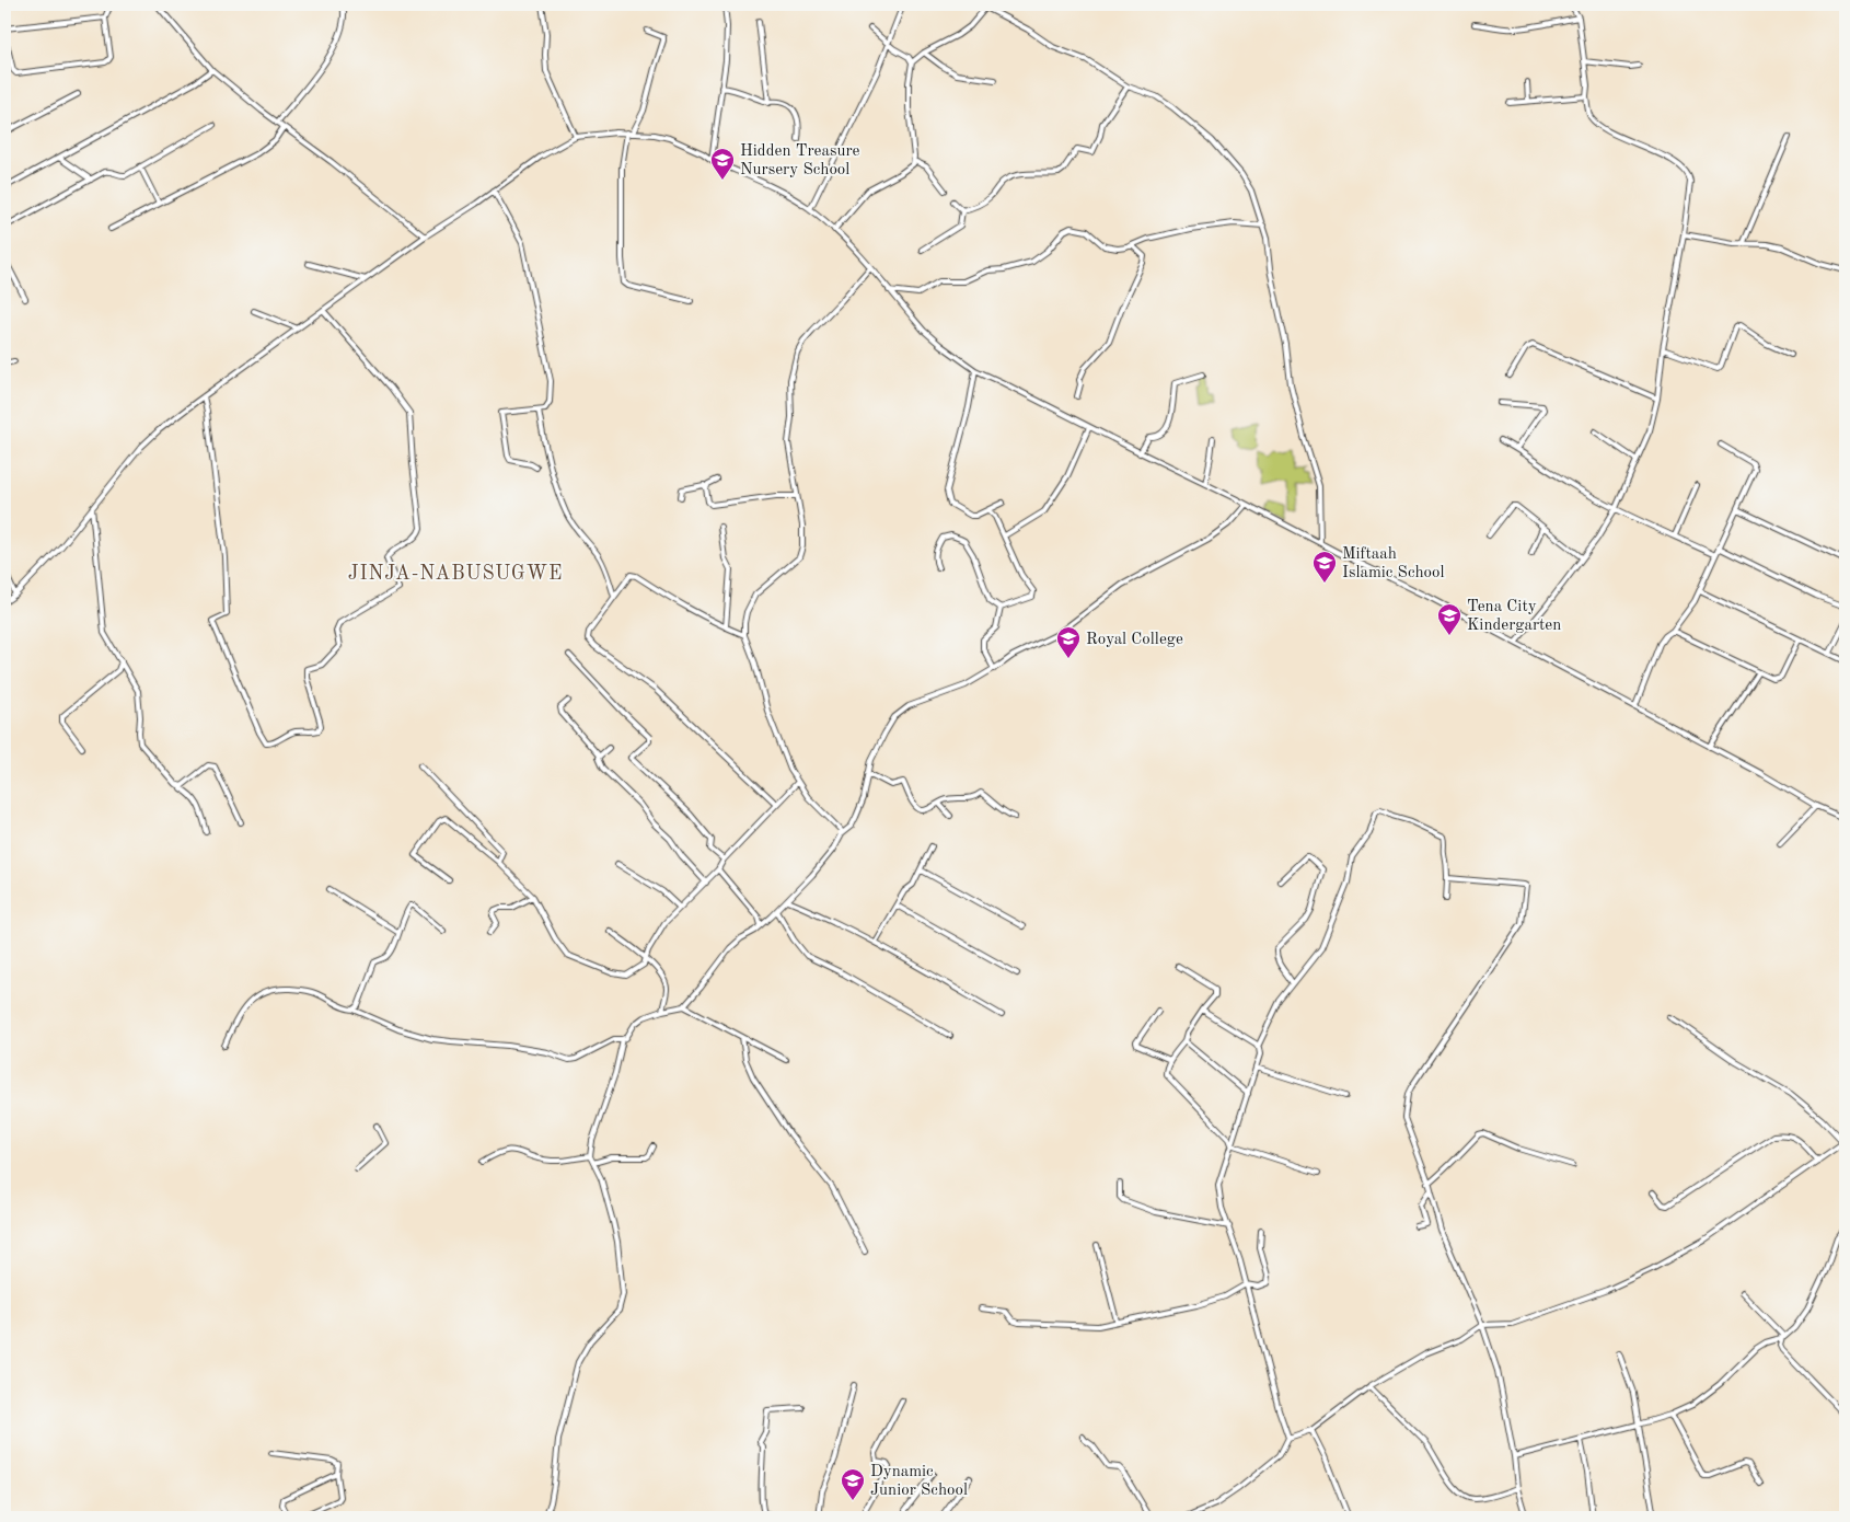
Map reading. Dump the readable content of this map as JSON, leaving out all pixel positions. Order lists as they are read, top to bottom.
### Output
{
  "districts": ["JINJA-NABUSUGWE"],
  "places": {
    "school or university": [
      "Hidden Treasure Nursery School",
      "Miftaah Islamic School",
      "Tena City Kindergarten",
      "Royal College",
      "Dynamic Junior School"
    ]
  }
}
